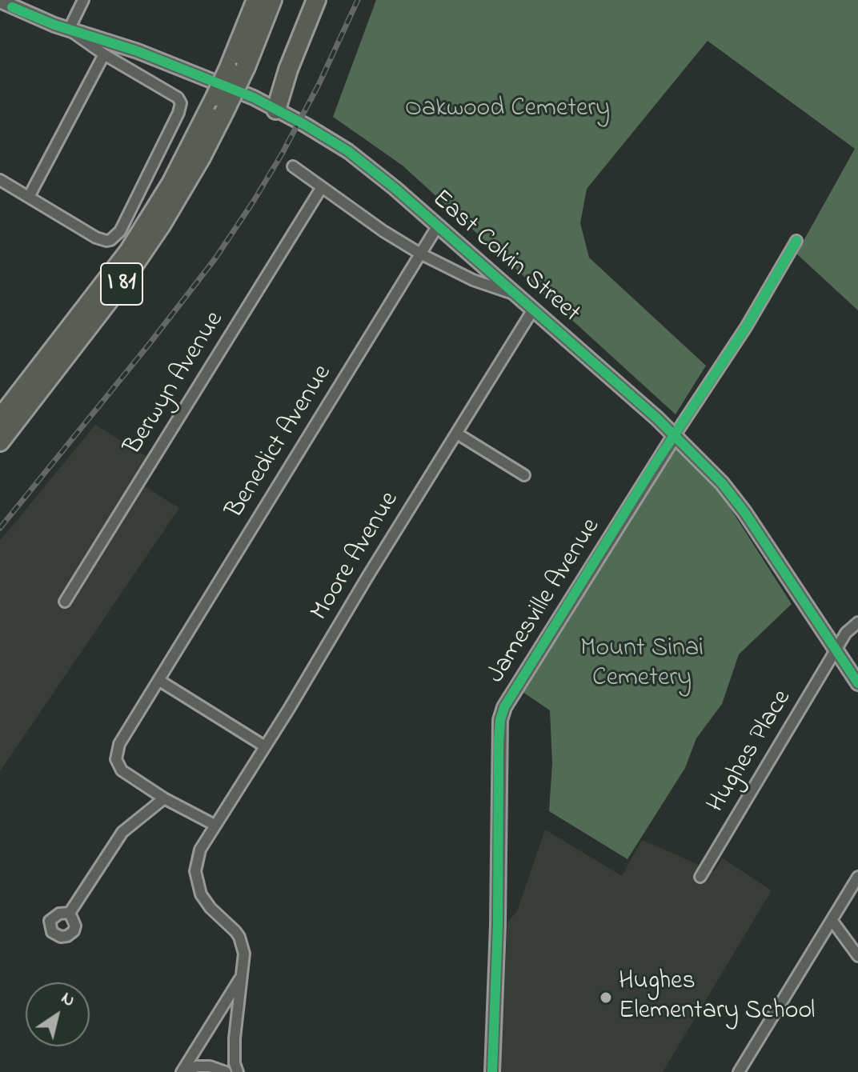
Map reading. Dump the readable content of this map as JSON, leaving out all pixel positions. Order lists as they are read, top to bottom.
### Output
{
  "streets": {
    "highway": ["I 81"],
    "street": [
      "East Colvin Street",
      "Berwyn Avenue",
      "Benedict Avenue",
      "Moore Avenue",
      "Jamesville Avenue",
      "Hughes Place"
    ]
  },
  "crossings": [
    ["East Colvin Street", "Berwyn Avenue"],
    ["East Colvin Street", "Benedict Avenue"],
    ["East Colvin Street", "Moore Avenue"],
    ["East Colvin Street", "Jamesville Avenue"],
    ["East Colvin Street", "Hughes Place"]
  ],
  "parks": ["Oakwood Cemetery", "Mount Sinai Cemetery"],
  "places": ["Hughes Elementary School"],
  "north": "top right"
}
